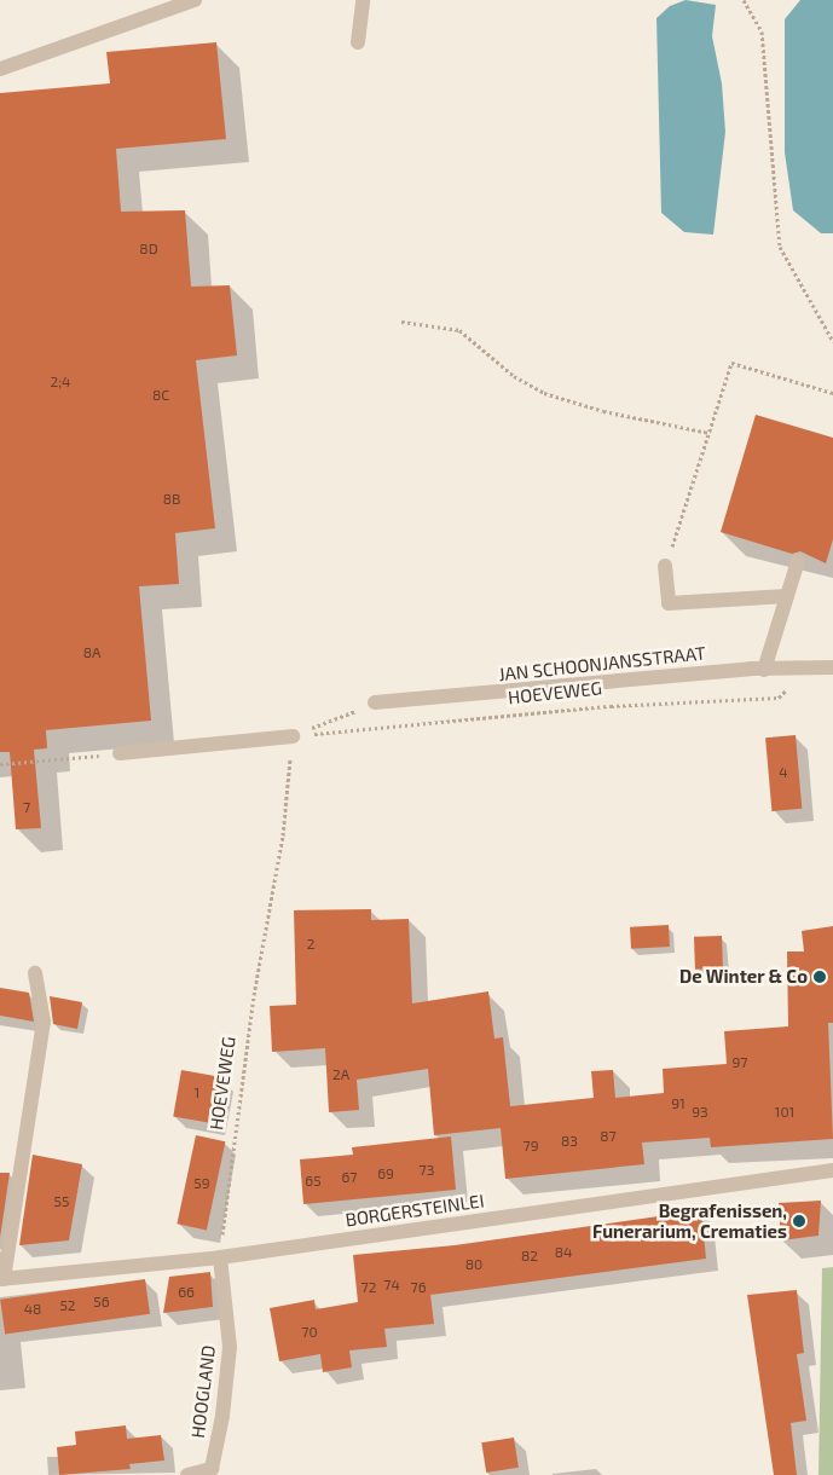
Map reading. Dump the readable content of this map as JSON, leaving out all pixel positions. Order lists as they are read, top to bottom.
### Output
{
  "streets": {
    "street": ["JAN SCHOONJANSSTRAAT", "BORGERSTEINLEI", "HOOGLAND"],
    "path": ["HOEVEWEG"]
  },
  "crossings": [
    ["JAN SCHOONJANSSTRAAT", "HOEVEWEG"],
    ["HOEVEWEG", "BORGERSTEINLEI"],
    ["HOEVEWEG", "HOOGLAND"],
    ["BORGERSTEINLEI", "HOOGLAND"]
  ],
  "places": ["De Winter & Co", "Begrafenissen, Funerarium, Crematies"],
  "house_numbers": [
    "8D",
    "2;4",
    "8C",
    "8B",
    "8A",
    "4",
    "7",
    "2",
    "97",
    "2A",
    "1",
    "91",
    "93",
    "101",
    "87",
    "83",
    "79",
    "73",
    "69",
    "67",
    "65",
    "59",
    "55",
    "84",
    "82",
    "80",
    "74",
    "72",
    "76",
    "66",
    "56",
    "52",
    "48",
    "70"
  ]
}
